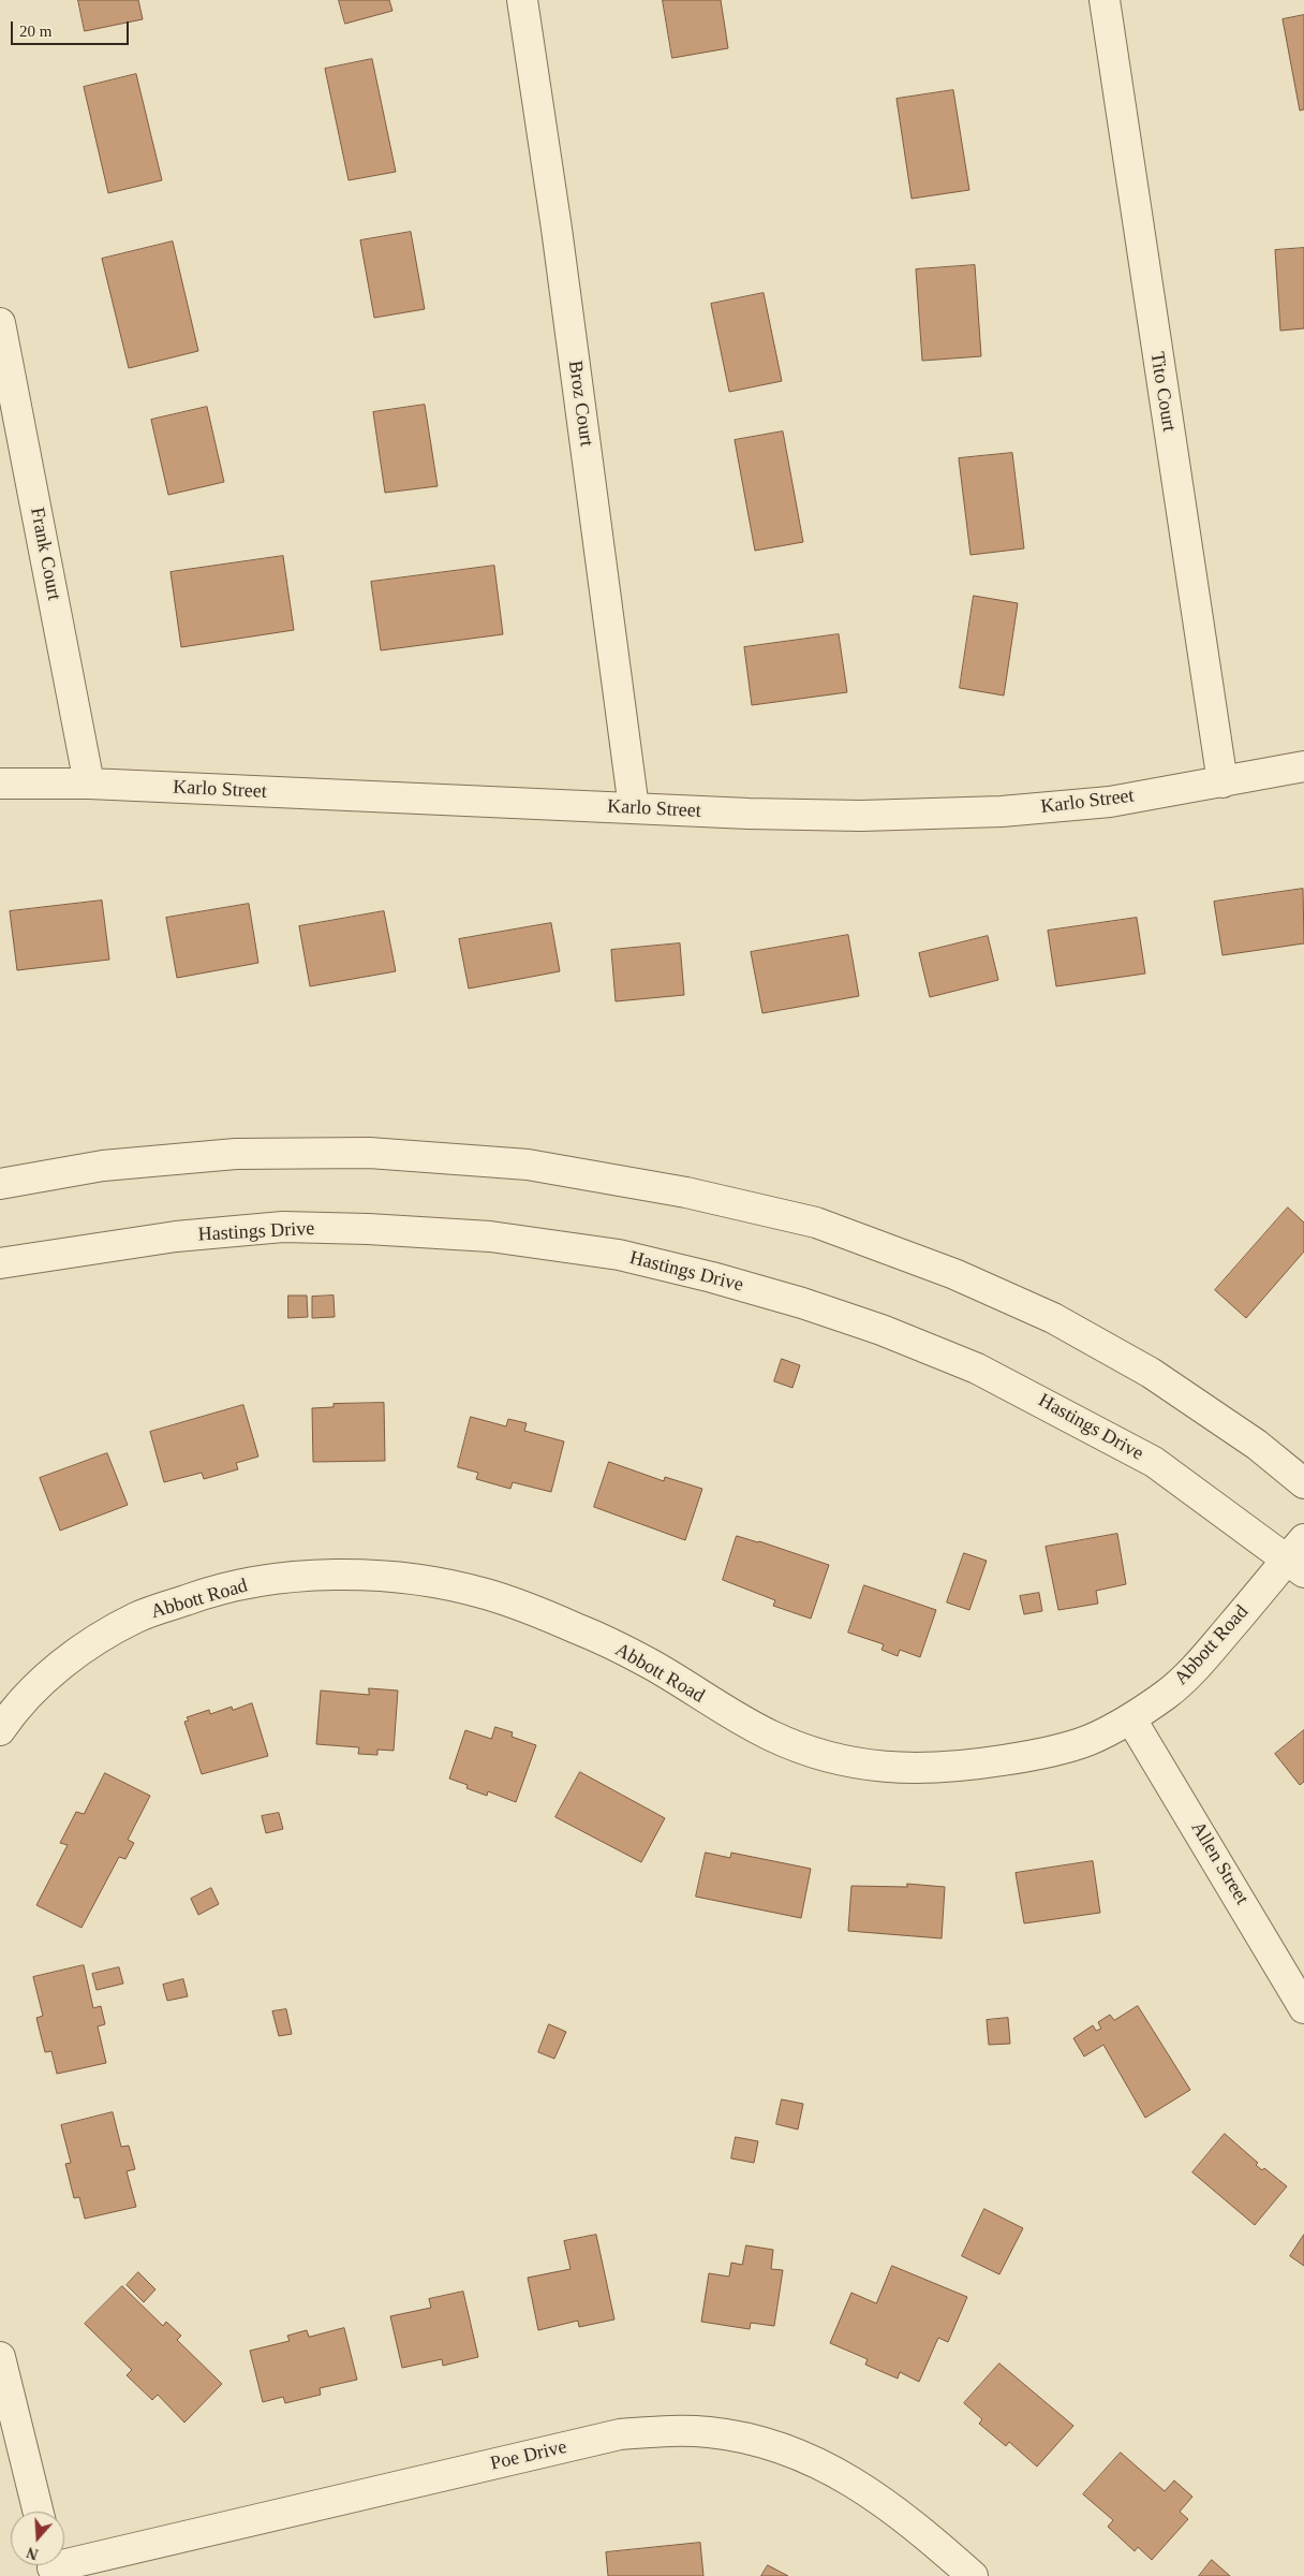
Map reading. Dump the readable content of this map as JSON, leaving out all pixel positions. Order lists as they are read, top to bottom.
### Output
{
  "streets": {
    "street": [
      "Tito Court",
      "Broz Court",
      "Frank Court",
      "Karlo Street",
      "Hastings Drive",
      "Abbott Road",
      "Allen Street",
      "Poe Drive"
    ]
  },
  "crossings": [
    ["Tito Court", "Karlo Street"],
    ["Broz Court", "Karlo Street"],
    ["Frank Court", "Karlo Street"],
    ["Hastings Drive", "Abbott Road"],
    ["Abbott Road", "Allen Street"]
  ],
  "scale_bar": "20 m",
  "north": "bottom"
}
